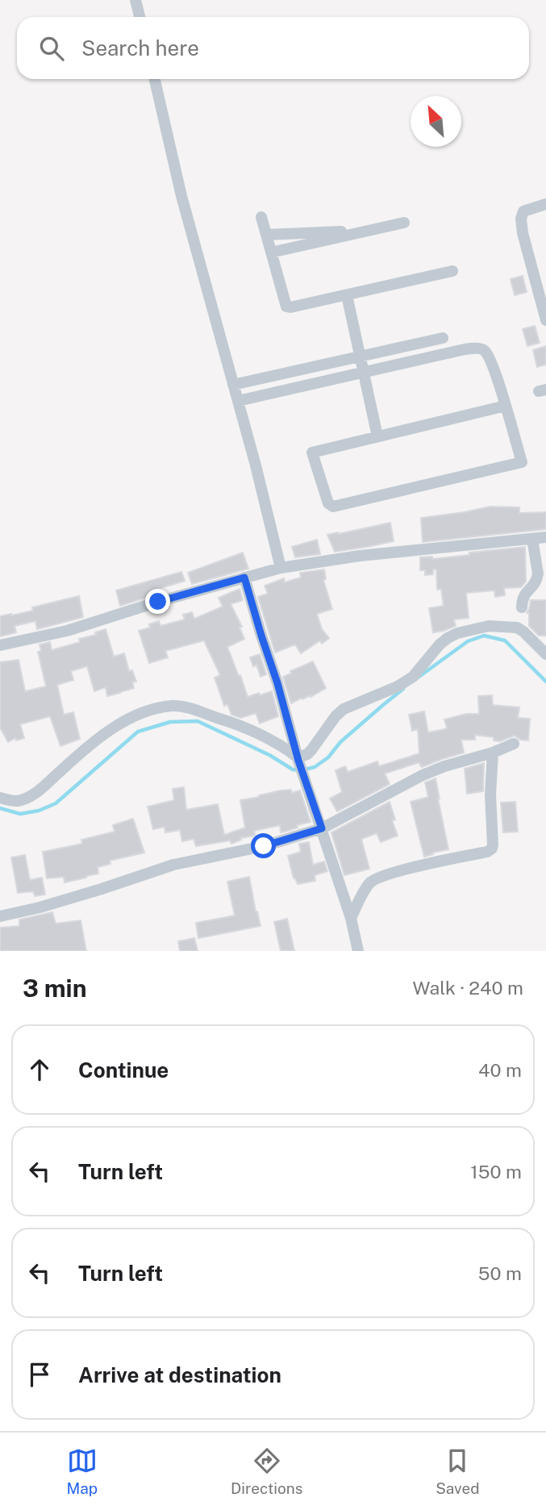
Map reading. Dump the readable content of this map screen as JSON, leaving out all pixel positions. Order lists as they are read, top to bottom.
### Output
{
  "north": "top left",
  "page": {
    "search": "Search here",
    "heading": ["3 min", "Walk · 240 m"],
    "list": [
      ["Continue", "40 m"],
      ["Turn left", "150 m"],
      ["Turn left", "50 m"],
      "Arrive at destination"
    ],
    "nav": ["Map", "Directions", "Saved"]
  }
}
